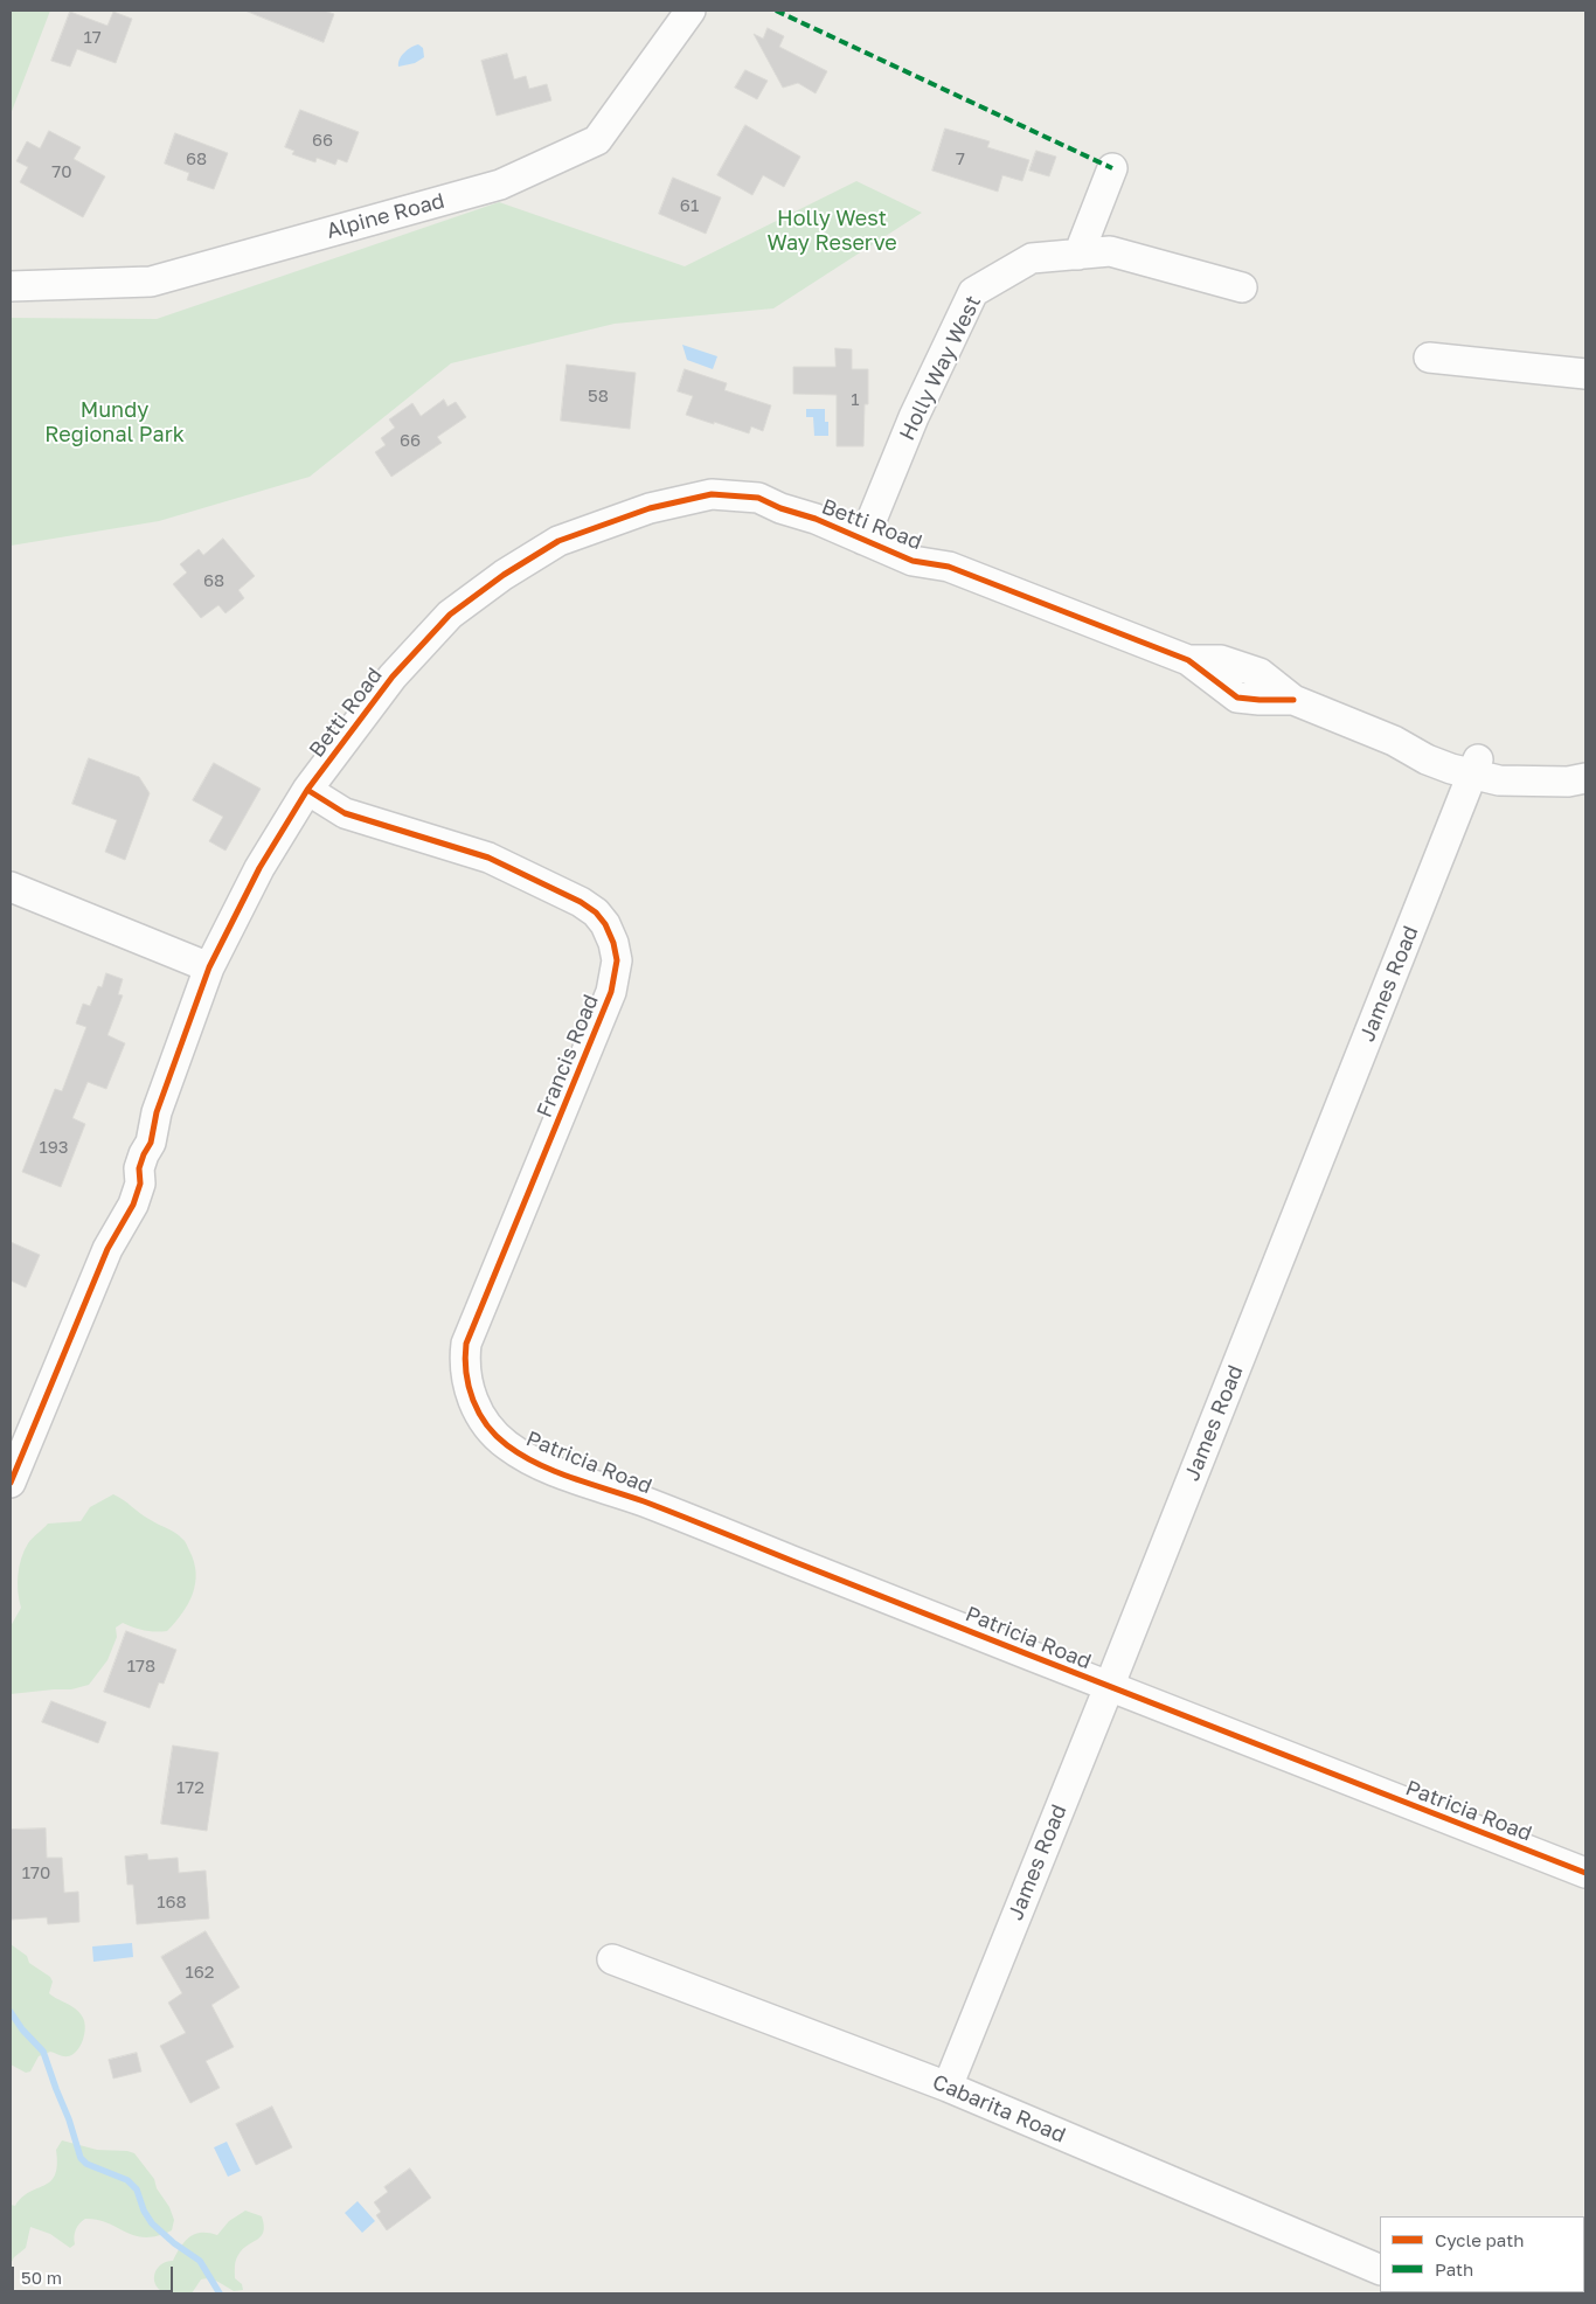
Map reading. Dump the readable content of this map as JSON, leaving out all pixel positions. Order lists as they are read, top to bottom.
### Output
{
  "streets": {
    "street": [
      "Alpine Road",
      "Holly Way West",
      "Betti Road",
      "James Road",
      "Francis Road",
      "Patricia Road",
      "Cabarita Road"
    ]
  },
  "crossings": [
    ["Holly Way West", "Betti Road"],
    ["Betti Road", "James Road"],
    ["Betti Road", "Francis Road"],
    ["James Road", "Patricia Road"],
    ["James Road", "Cabarita Road"],
    ["Francis Road", "Patricia Road"]
  ],
  "parks": ["Holly West Way Reserve", "Mundy Regional Park"],
  "house_numbers": [
    "17",
    "66",
    "68",
    "7",
    "70",
    "61",
    "58",
    "1",
    "66",
    "68",
    "193",
    "178",
    "172",
    "170",
    "168",
    "162"
  ],
  "legend": ["Cycle path", "Path"],
  "scale_bar": "50 m"
}
